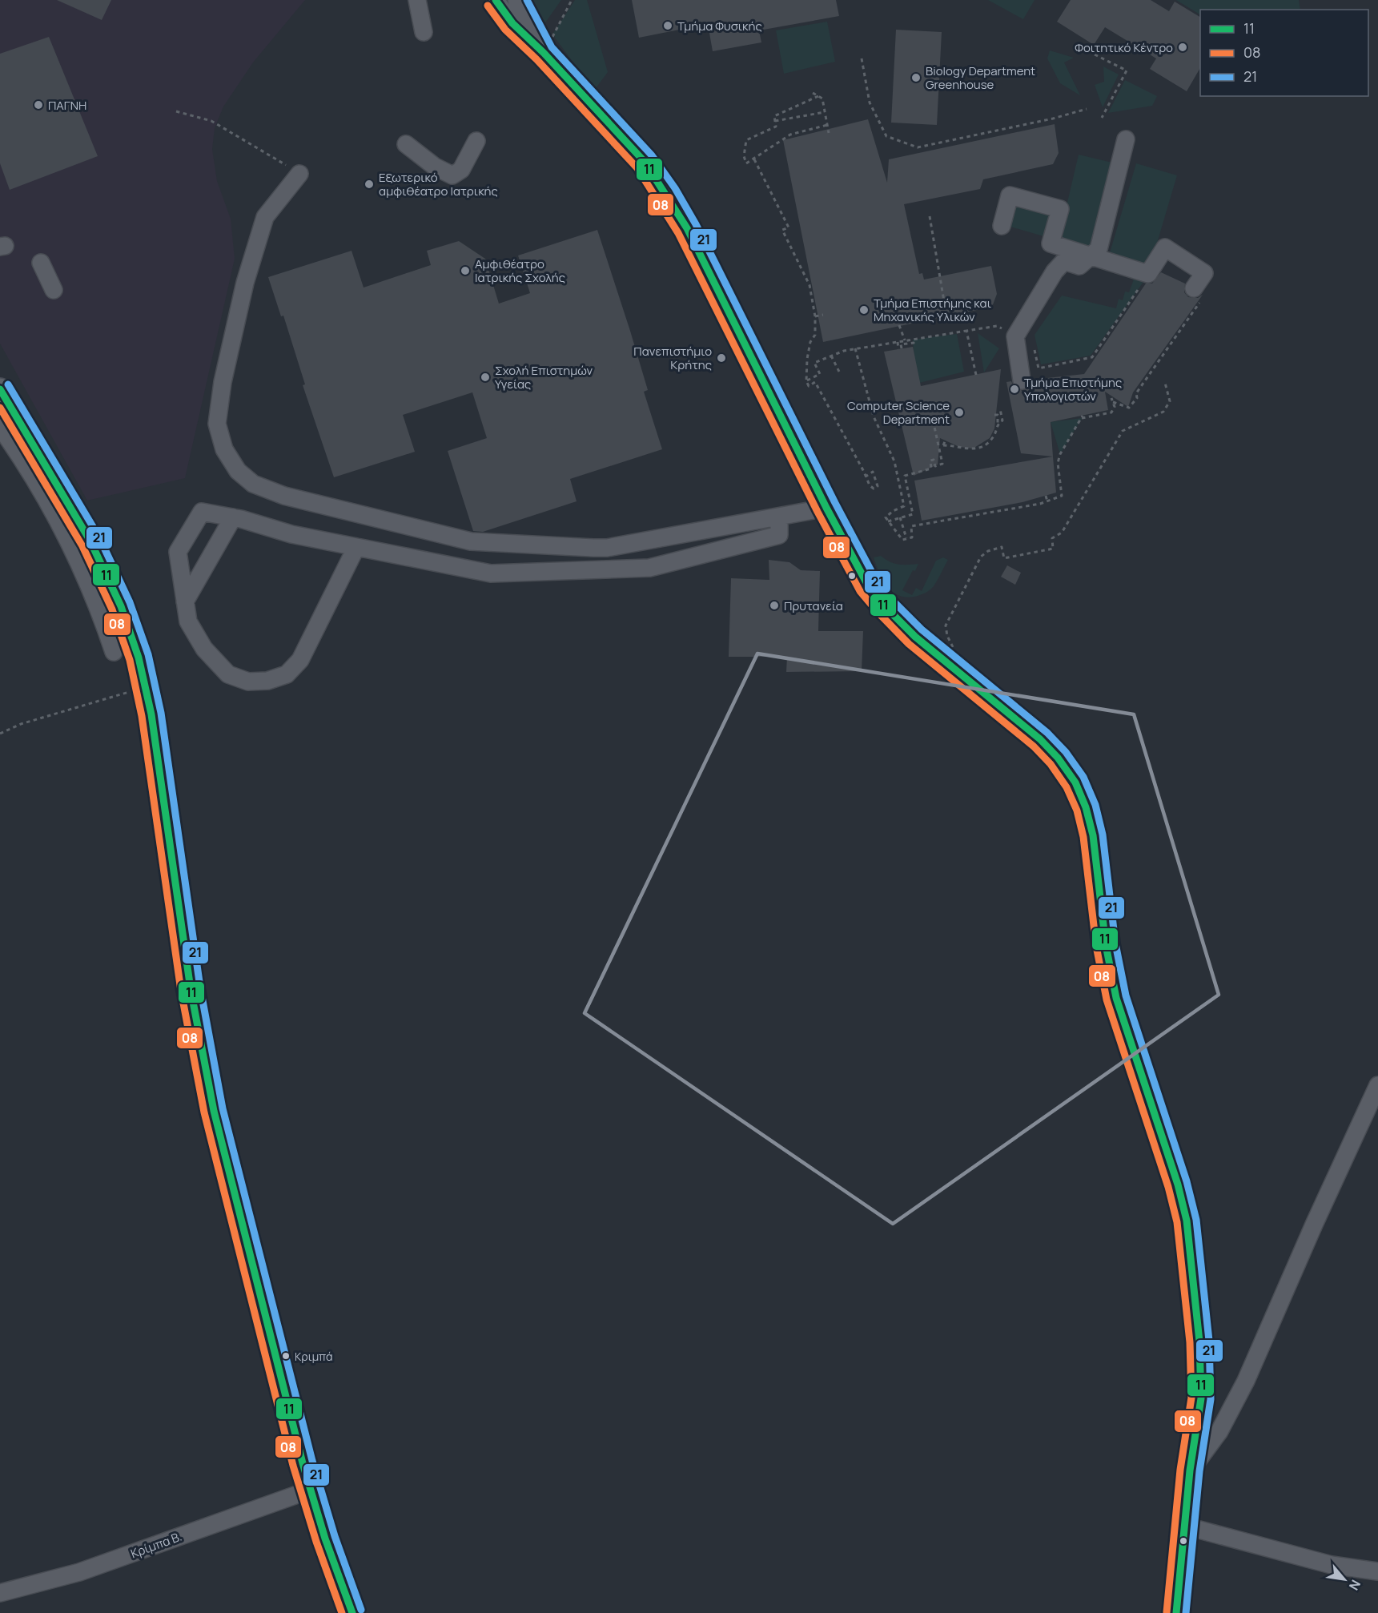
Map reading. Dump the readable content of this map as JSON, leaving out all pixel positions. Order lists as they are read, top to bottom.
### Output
{
  "streets": {
    "street": ["Κρίμπα Β."]
  },
  "places": [
    "Τμήμα Φυσικής",
    "Φοιτητικό Κέντρο",
    "Biology Department Greenhouse",
    "ΠΑΓΝΗ",
    "Εξωτερικό αμφιθέατρο Ιατρικής",
    "Αμφιθέατρο Ιατρικής Σχολής",
    "Τμήμα Επιστήμης και Μηχανικής Υλικών",
    "Πανεπιστήμιο Κρήτης",
    "Σχολή Επιστημών Υγείας",
    "Τμήμα Επιστήμης Υπολογιστών",
    "Computer Science Department",
    "Πρυτανεία",
    "Κριμπά"
  ],
  "lines": ["transit line 11", "transit line 21", "transit line 08"],
  "legend": ["11", "08", "21"],
  "north": "bottom right"
}
